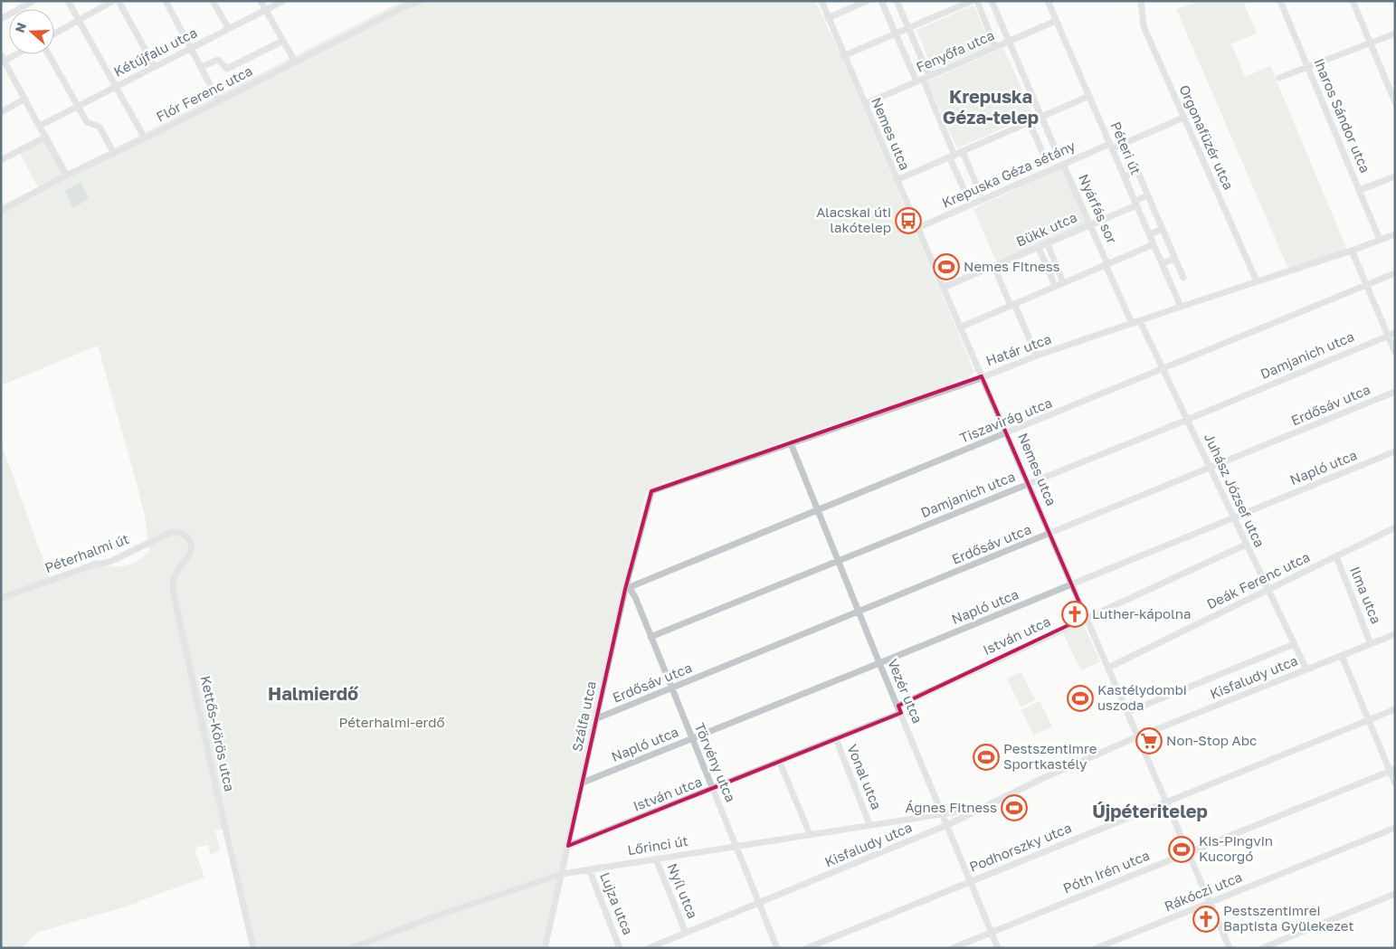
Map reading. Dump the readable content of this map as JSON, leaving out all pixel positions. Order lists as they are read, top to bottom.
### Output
{
  "streets": {
    "street": [
      "Fenyőfa utca",
      "Kétújfalu utca",
      "Flór Ferenc utca",
      "Iharos Sándor utca",
      "Nemes utca",
      "Orgonafüzér utca",
      "Péteri út",
      "Krepuska Géza sétány",
      "Nyárfás sor",
      "Bükk utca",
      "Határ utca",
      "Damjanich utca",
      "Erdősáv utca",
      "Tiszavirág utca",
      "Napló utca",
      "Juhász József utca",
      "Péterhalmi út",
      "Deák Ferenc utca",
      "Ilma utca",
      "István utca",
      "Kisfaludy utca",
      "Vezér utca",
      "Szálfa utca",
      "Kettős-Körös utca",
      "Törvény utca",
      "Vonal utca",
      "Lőrinci út",
      "Podhorszky utca",
      "Póth Irén utca",
      "Nyíl utca",
      "Rákóczi utca",
      "Lujza utca"
    ]
  },
  "crossings": [
    ["Fenyőfa utca", "Nemes utca"],
    ["Fenyőfa utca", "Péteri út"],
    ["Iharos Sándor utca", "Határ utca"],
    ["Nemes utca", "Krepuska Géza sétány"],
    ["Nemes utca", "Bükk utca"],
    ["Nemes utca", "Határ utca"],
    ["Nemes utca", "Damjanich utca"],
    ["Nemes utca", "Erdősáv utca"],
    ["Nemes utca", "Tiszavirág utca"],
    ["Nemes utca", "Napló utca"],
    ["Nemes utca", "Deák Ferenc utca"],
    ["Nemes utca", "István utca"],
    ["Nemes utca", "Kisfaludy utca"],
    ["Nemes utca", "Podhorszky utca"],
    ["Nemes utca", "Póth Irén utca"],
    ["Nemes utca", "Rákóczi utca"],
    ["Orgonafüzér utca", "Krepuska Géza sétány"],
    ["Orgonafüzér utca", "Határ utca"],
    ["Péteri út", "Krepuska Géza sétány"],
    ["Péteri út", "Bükk utca"],
    ["Péteri út", "Határ utca"],
    ["Krepuska Géza sétány", "Nyárfás sor"],
    ["Nyárfás sor", "Bükk utca"],
    ["Nyárfás sor", "Határ utca"],
    ["Határ utca", "Juhász József utca"],
    ["Határ utca", "Vezér utca"],
    ["Határ utca", "Szálfa utca"],
    ["Damjanich utca", "Juhász József utca"],
    ["Damjanich utca", "Vezér utca"],
    ["Damjanich utca", "Törvény utca"],
    ["Erdősáv utca", "Juhász József utca"],
    ["Erdősáv utca", "Vezér utca"],
    ["Erdősáv utca", "Szálfa utca"],
    ["Erdősáv utca", "Törvény utca"],
    ["Tiszavirág utca", "Juhász József utca"],
    ["Tiszavirág utca", "Vezér utca"],
    ["Tiszavirág utca", "Szálfa utca"],
    ["Tiszavirág utca", "Törvény utca"],
    ["Napló utca", "Juhász József utca"],
    ["Napló utca", "Vezér utca"],
    ["Napló utca", "Szálfa utca"],
    ["Napló utca", "Törvény utca"],
    ["Juhász József utca", "Deák Ferenc utca"],
    ["Juhász József utca", "István utca"],
    ["Juhász József utca", "Kisfaludy utca"],
    ["Péterhalmi út", "Kettős-Körös utca"],
    ["Deák Ferenc utca", "Ilma utca"],
    ["Ilma utca", "Kisfaludy utca"],
    ["István utca", "Vezér utca"],
    ["István utca", "Szálfa utca"],
    ["István utca", "Törvény utca"],
    ["István utca", "Vonal utca"],
    ["Kisfaludy utca", "Vezér utca"],
    ["Kisfaludy utca", "Törvény utca"],
    ["Kisfaludy utca", "Lőrinci út"],
    ["Kisfaludy utca", "Nyíl utca"],
    ["Vezér utca", "Lőrinci út"],
    ["Vezér utca", "Podhorszky utca"],
    ["Vezér utca", "Póth Irén utca"],
    ["Szálfa utca", "Törvény utca"],
    ["Szálfa utca", "Lőrinci út"],
    ["Törvény utca", "Lőrinci út"],
    ["Vonal utca", "Lőrinci út"],
    ["Lőrinci út", "Nyíl utca"],
    ["Lőrinci út", "Lujza utca"]
  ],
  "districts": ["Krepuska Géza-telep", "Halmierdő", "Újpéteritelep"],
  "parks": ["Péterhalmi-erdő"],
  "places": {
    "bus stop": ["Alacskai úti lakótelep"],
    "sports": [
      "Nemes Fitness",
      "Kastélydombi uszoda",
      "Pestszentimre Sportkastély",
      "Ágnes Fitness",
      "Kis-Pingvin Kucorgó"
    ],
    "church": ["Luther-kápolna", "Pestszentimrei Baptista Gyülekezet"],
    "supermarket": ["Non-Stop Abc"]
  },
  "north": "left"
}
